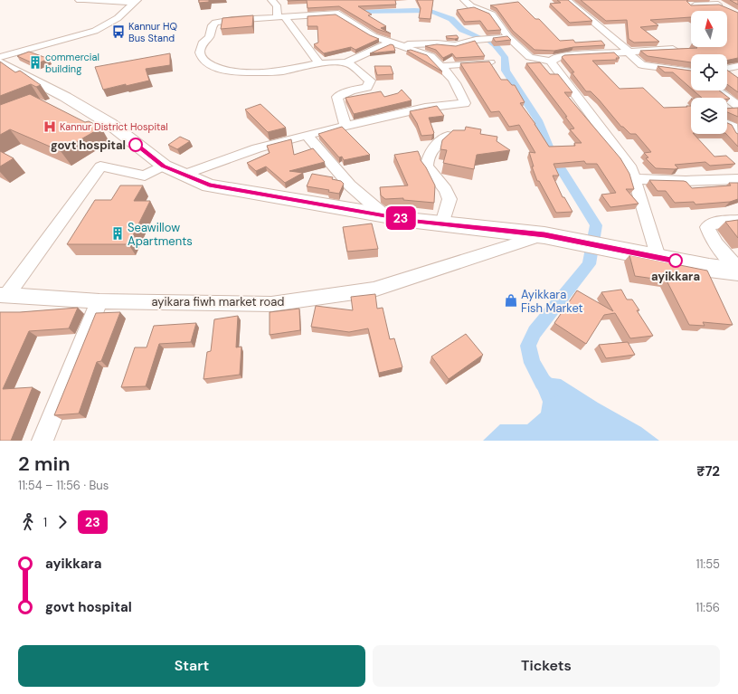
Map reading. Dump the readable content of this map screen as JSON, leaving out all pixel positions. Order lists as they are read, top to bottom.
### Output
{
  "streets": {
    "street": ["ayikara fiwh market road"]
  },
  "places": {
    "bus stop": ["Kannur HQ Bus Stand"],
    "building": ["commercial building", "Seawillow Apartments"],
    "hospital": ["Kannur District Hospital"],
    "other": ["govt hospital", "ayikkara"],
    "shop": ["Ayikkara Fish Market"]
  },
  "lines": ["bus line 23"],
  "north": "top",
  "page": {
    "on_map": "23",
    "heading": ["2 min", "11:54 – 11:56 · Bus", "₹72"],
    "legs": ["1", "23"],
    "list": [
      {
        "name": "ayikkara",
        "value": "11:55"
      },
      {
        "name": "govt hospital",
        "value": "11:56"
      }
    ],
    "buttons": ["Start", "Tickets"]
  }
}
